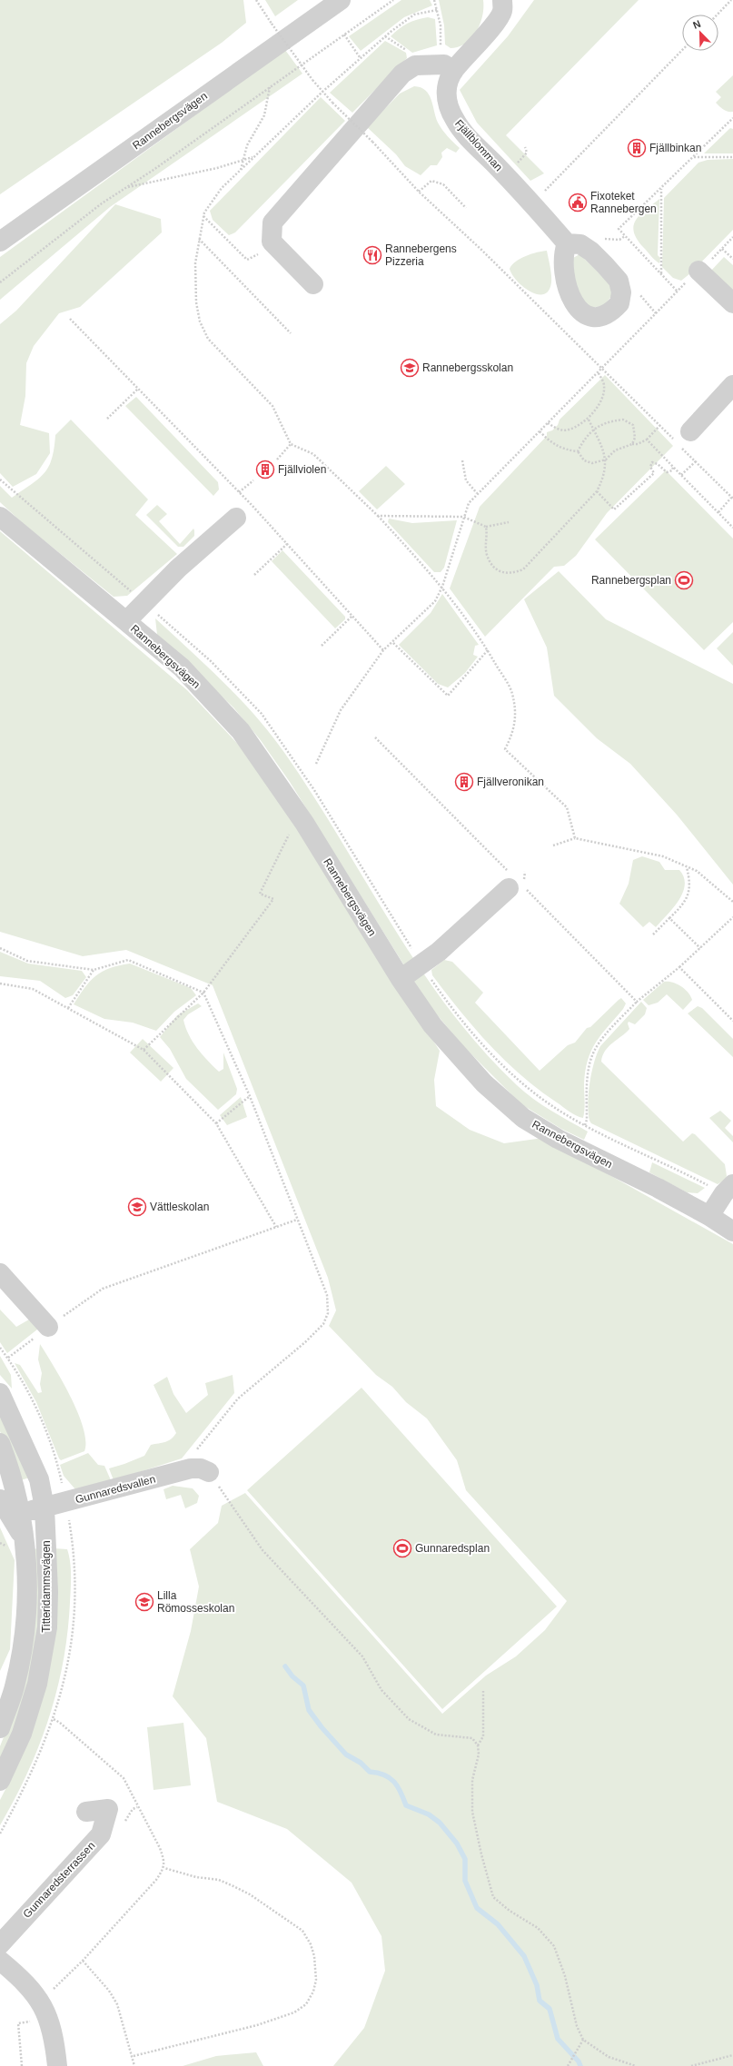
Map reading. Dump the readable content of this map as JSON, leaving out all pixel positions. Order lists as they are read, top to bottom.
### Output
{
  "streets": {
    "street": [
      "Rannebergsvägen",
      "Fjällblomman",
      "Gunnaredsvallen",
      "Titteridammsvägen",
      "Gunnaredsterrassen"
    ]
  },
  "crossings": [
    ["Gunnaredsvallen", "Titteridammsvägen"]
  ],
  "places": {
    "building": ["Fjällbinkan", "Fjällviolen", "Fjällveronikan"],
    "public building": ["Fixoteket Rannebergen"],
    "restaurant": ["Rannebergens Pizzeria"],
    "school or university": ["Rannebergsskolan", "Vättleskolan", "Lilla Römosseskolan"],
    "sports": ["Rannebergsplan", "Gunnaredsplan"]
  },
  "north": "top left"
}
